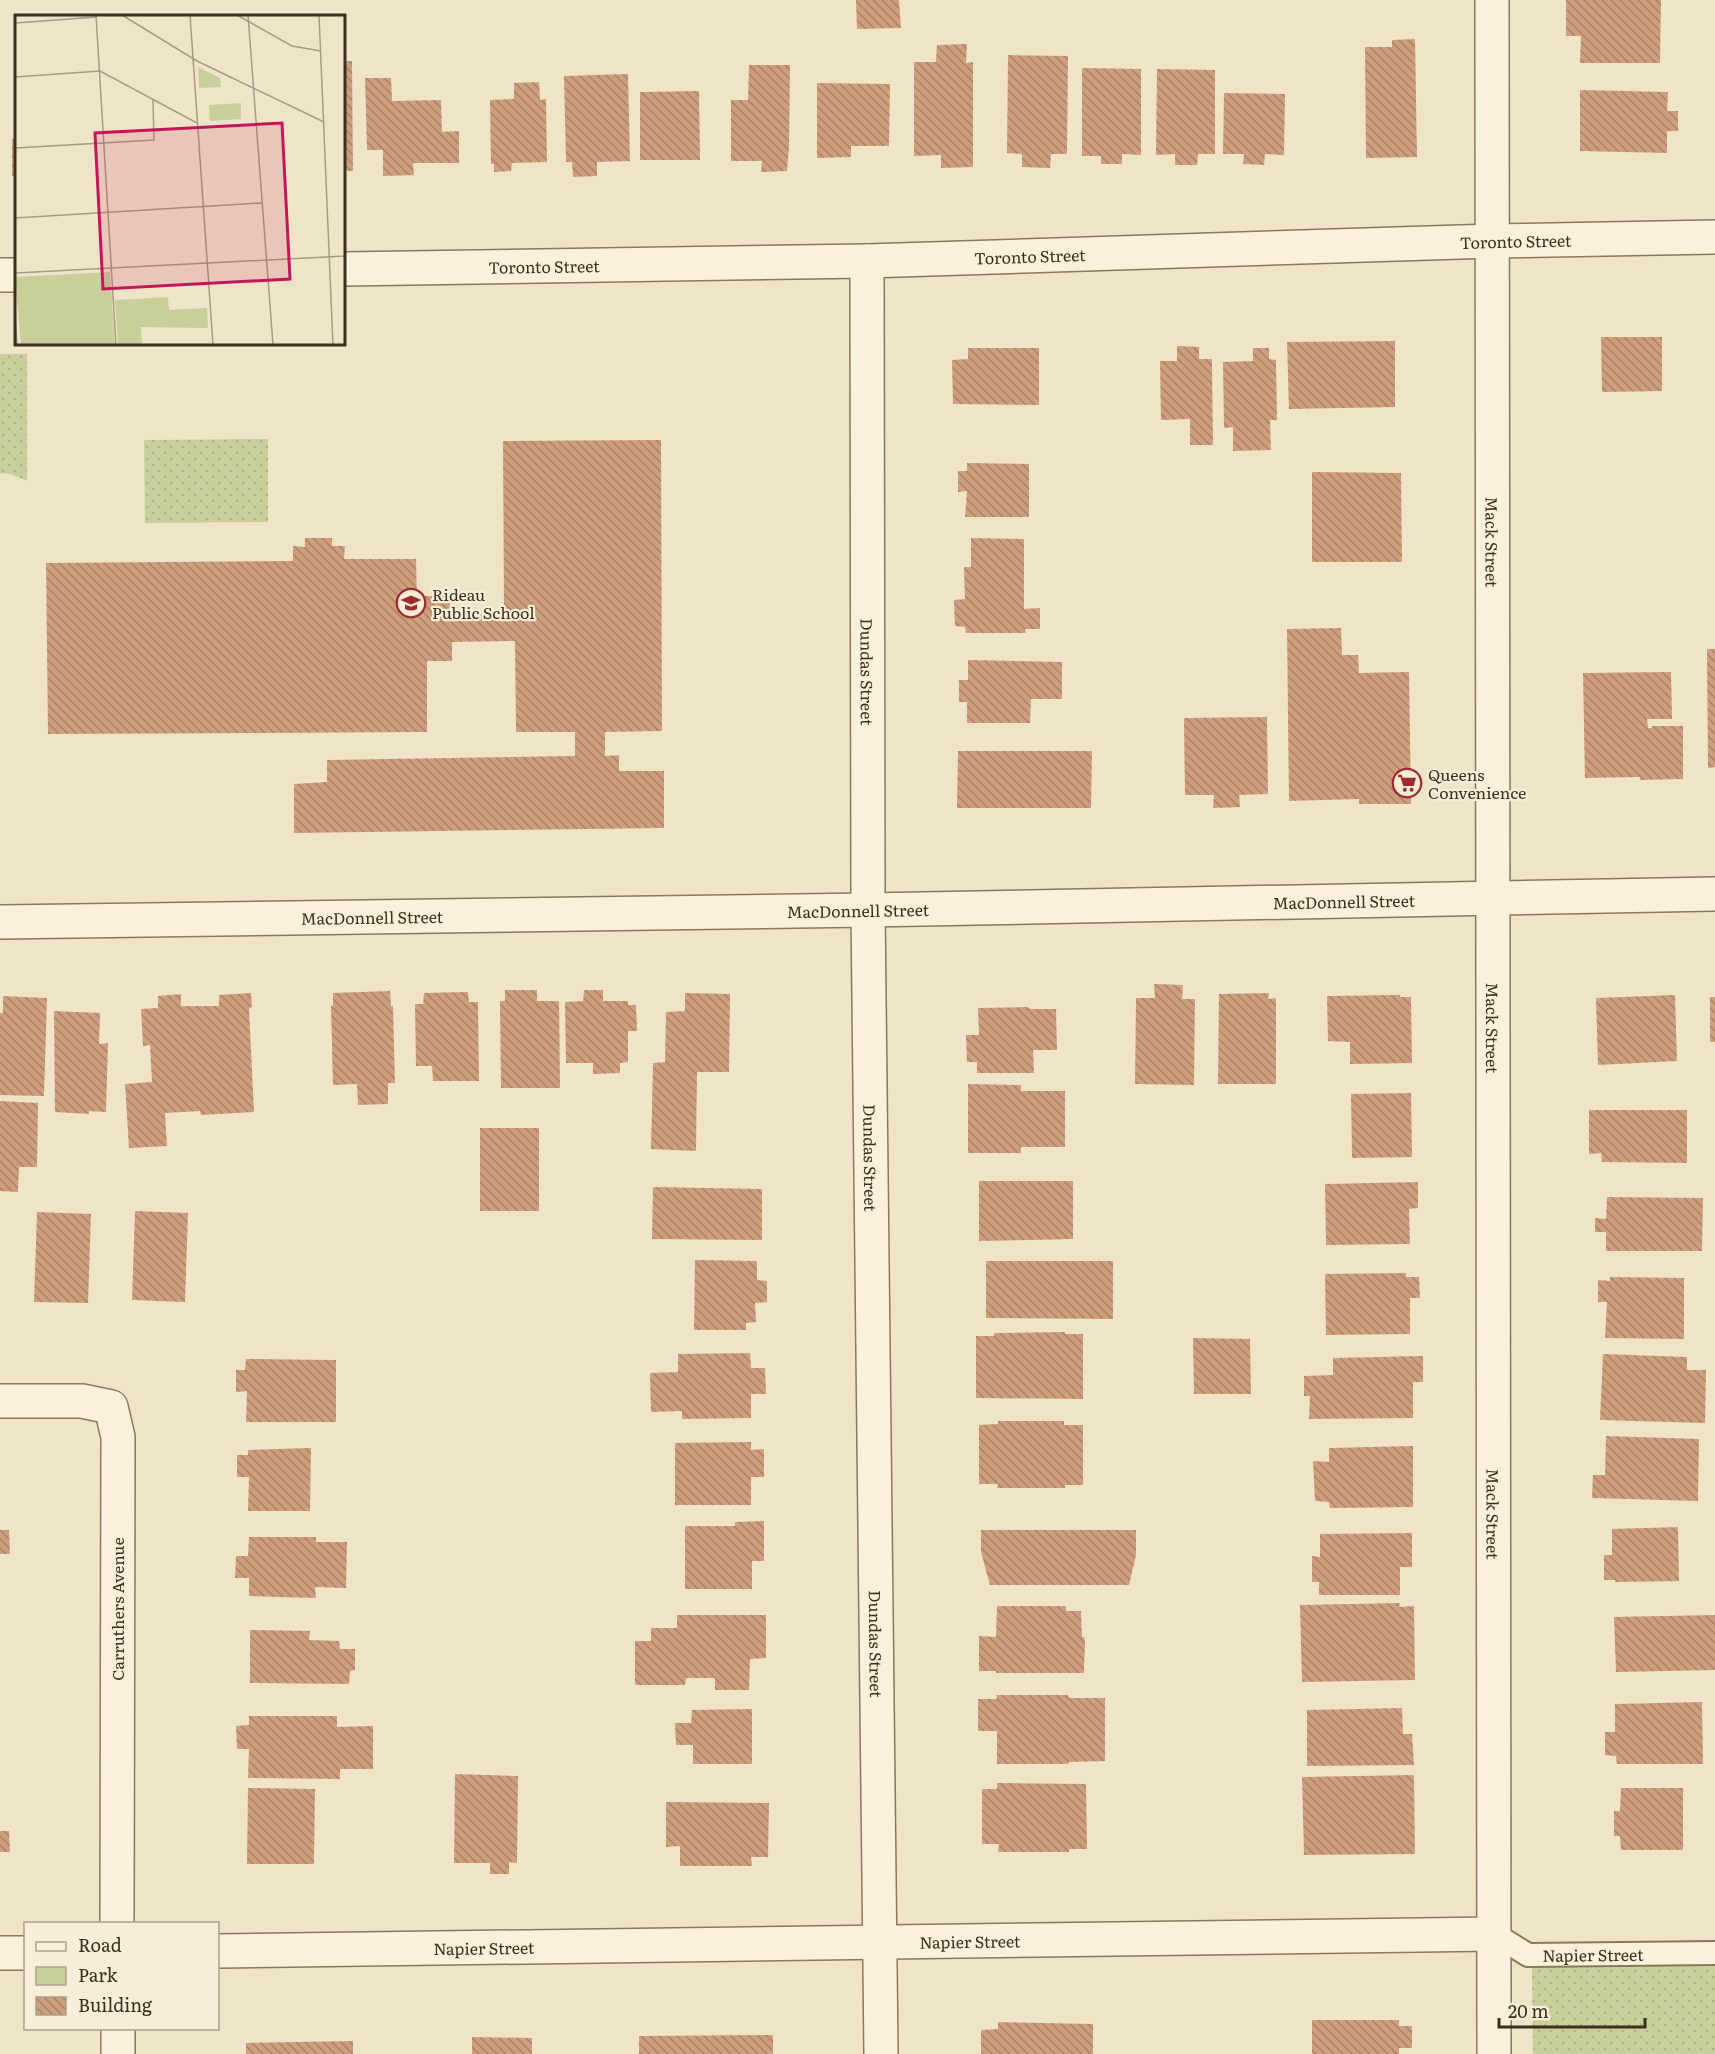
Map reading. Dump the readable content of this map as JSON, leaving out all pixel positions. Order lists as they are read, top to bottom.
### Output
{
  "streets": {
    "street": [
      "Toronto Street",
      "Mack Street",
      "Dundas Street",
      "MacDonnell Street",
      "Carruthers Avenue",
      "Napier Street"
    ]
  },
  "crossings": [
    ["Toronto Street", "Mack Street"],
    ["Toronto Street", "Dundas Street"],
    ["Mack Street", "MacDonnell Street"],
    ["Mack Street", "Napier Street"],
    ["Dundas Street", "MacDonnell Street"],
    ["Dundas Street", "Napier Street"]
  ],
  "places": {
    "school or university": ["Rideau Public School"],
    "supermarket": ["Queens Convenience"]
  },
  "legend": ["Road", "Park", "Building"],
  "scale_bar": "20 m"
}
